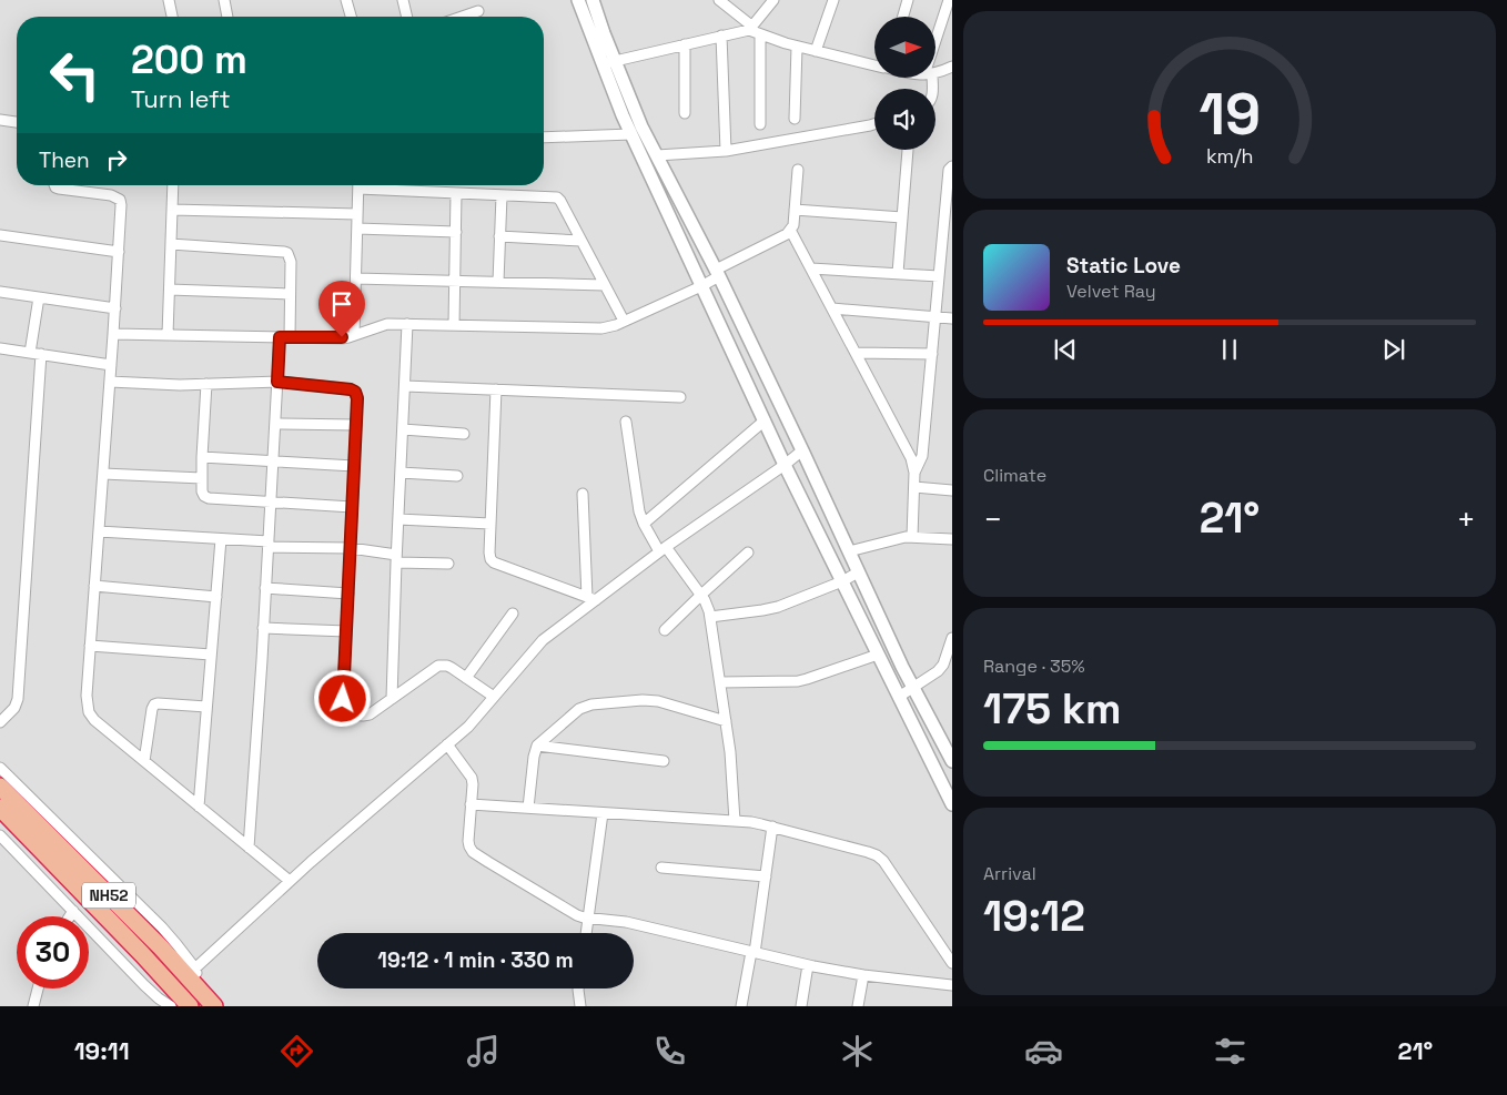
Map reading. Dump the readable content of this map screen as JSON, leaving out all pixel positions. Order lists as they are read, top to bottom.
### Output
{
  "streets": {
    "highway": ["NH52"]
  },
  "north": "right",
  "page": {
    "turn": ["200 m", "Turn left"],
    "then": "Then",
    "song": ["Static Love", "Velvet Ray"],
    "tile": [
      "Climate",
      ["Range · 35%", "175 km"],
      ["Arrival", "19:12"]
    ],
    "heat": ["−", "21°", "+"],
    "limit": "30",
    "trip": "19:12 · 1 min · 330 m",
    "tabs": ["19:11", "21°"],
    "gauge": ["19", "km/h"]
  }
}
